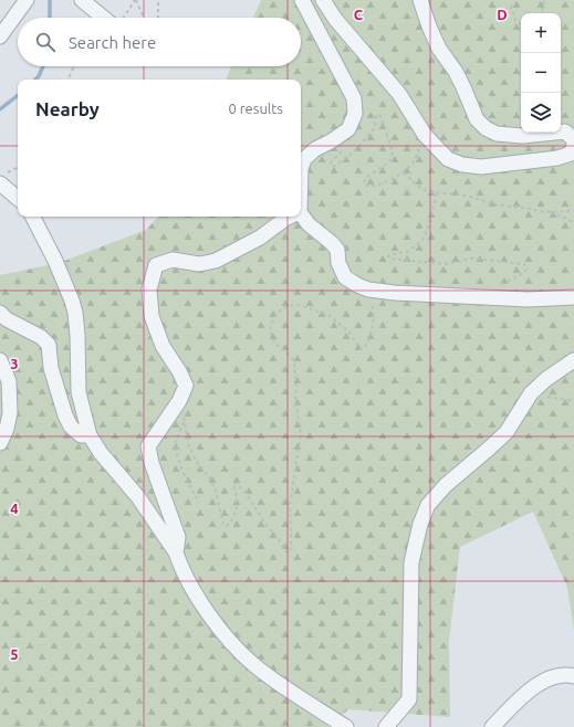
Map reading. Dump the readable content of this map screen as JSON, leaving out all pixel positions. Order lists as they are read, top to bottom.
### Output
{
  "page": {
    "map_buttons": ["+", "−"],
    "search": "Search here",
    "heading": ["Nearby", "0 results"]
  },
  "grid": {
    "columns": ["C", "D"],
    "rows": ["3", "4", "5"]
  }
}
